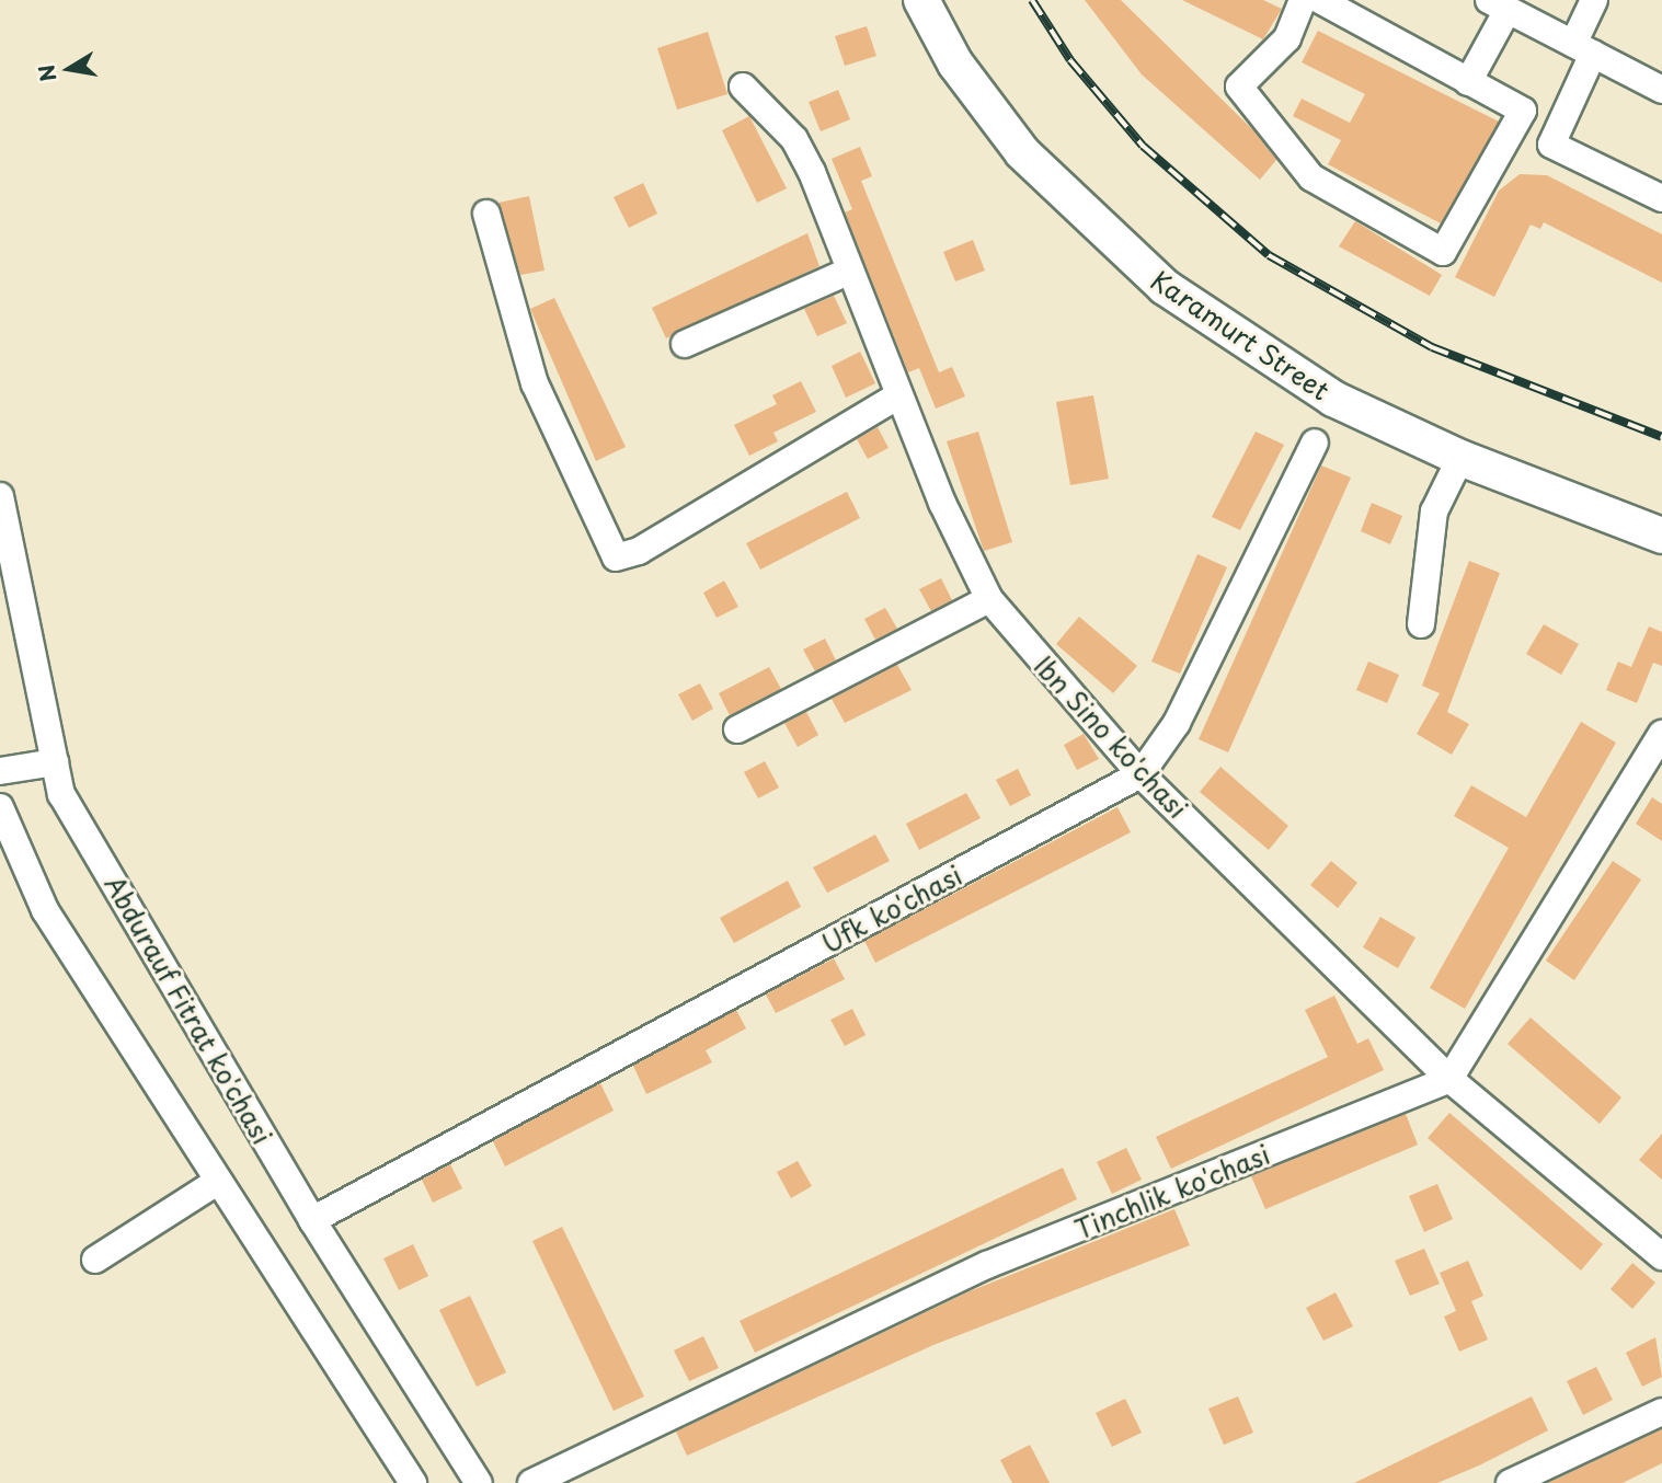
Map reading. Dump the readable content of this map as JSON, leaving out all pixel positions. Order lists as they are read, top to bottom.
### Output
{
  "streets": {
    "main road": ["Karamurt Street"],
    "street": [
      "Ibn Sino ko'chasi",
      "Ufk ko'chasi",
      "Abdurauf Fitrat ko'chasi",
      "Tinchlik ko'chasi"
    ]
  },
  "crossings": [
    ["Ibn Sino ko'chasi", "Ufk ko'chasi"],
    ["Ibn Sino ko'chasi", "Tinchlik ko'chasi"],
    ["Ufk ko'chasi", "Abdurauf Fitrat ko'chasi"]
  ],
  "north": "left"
}
